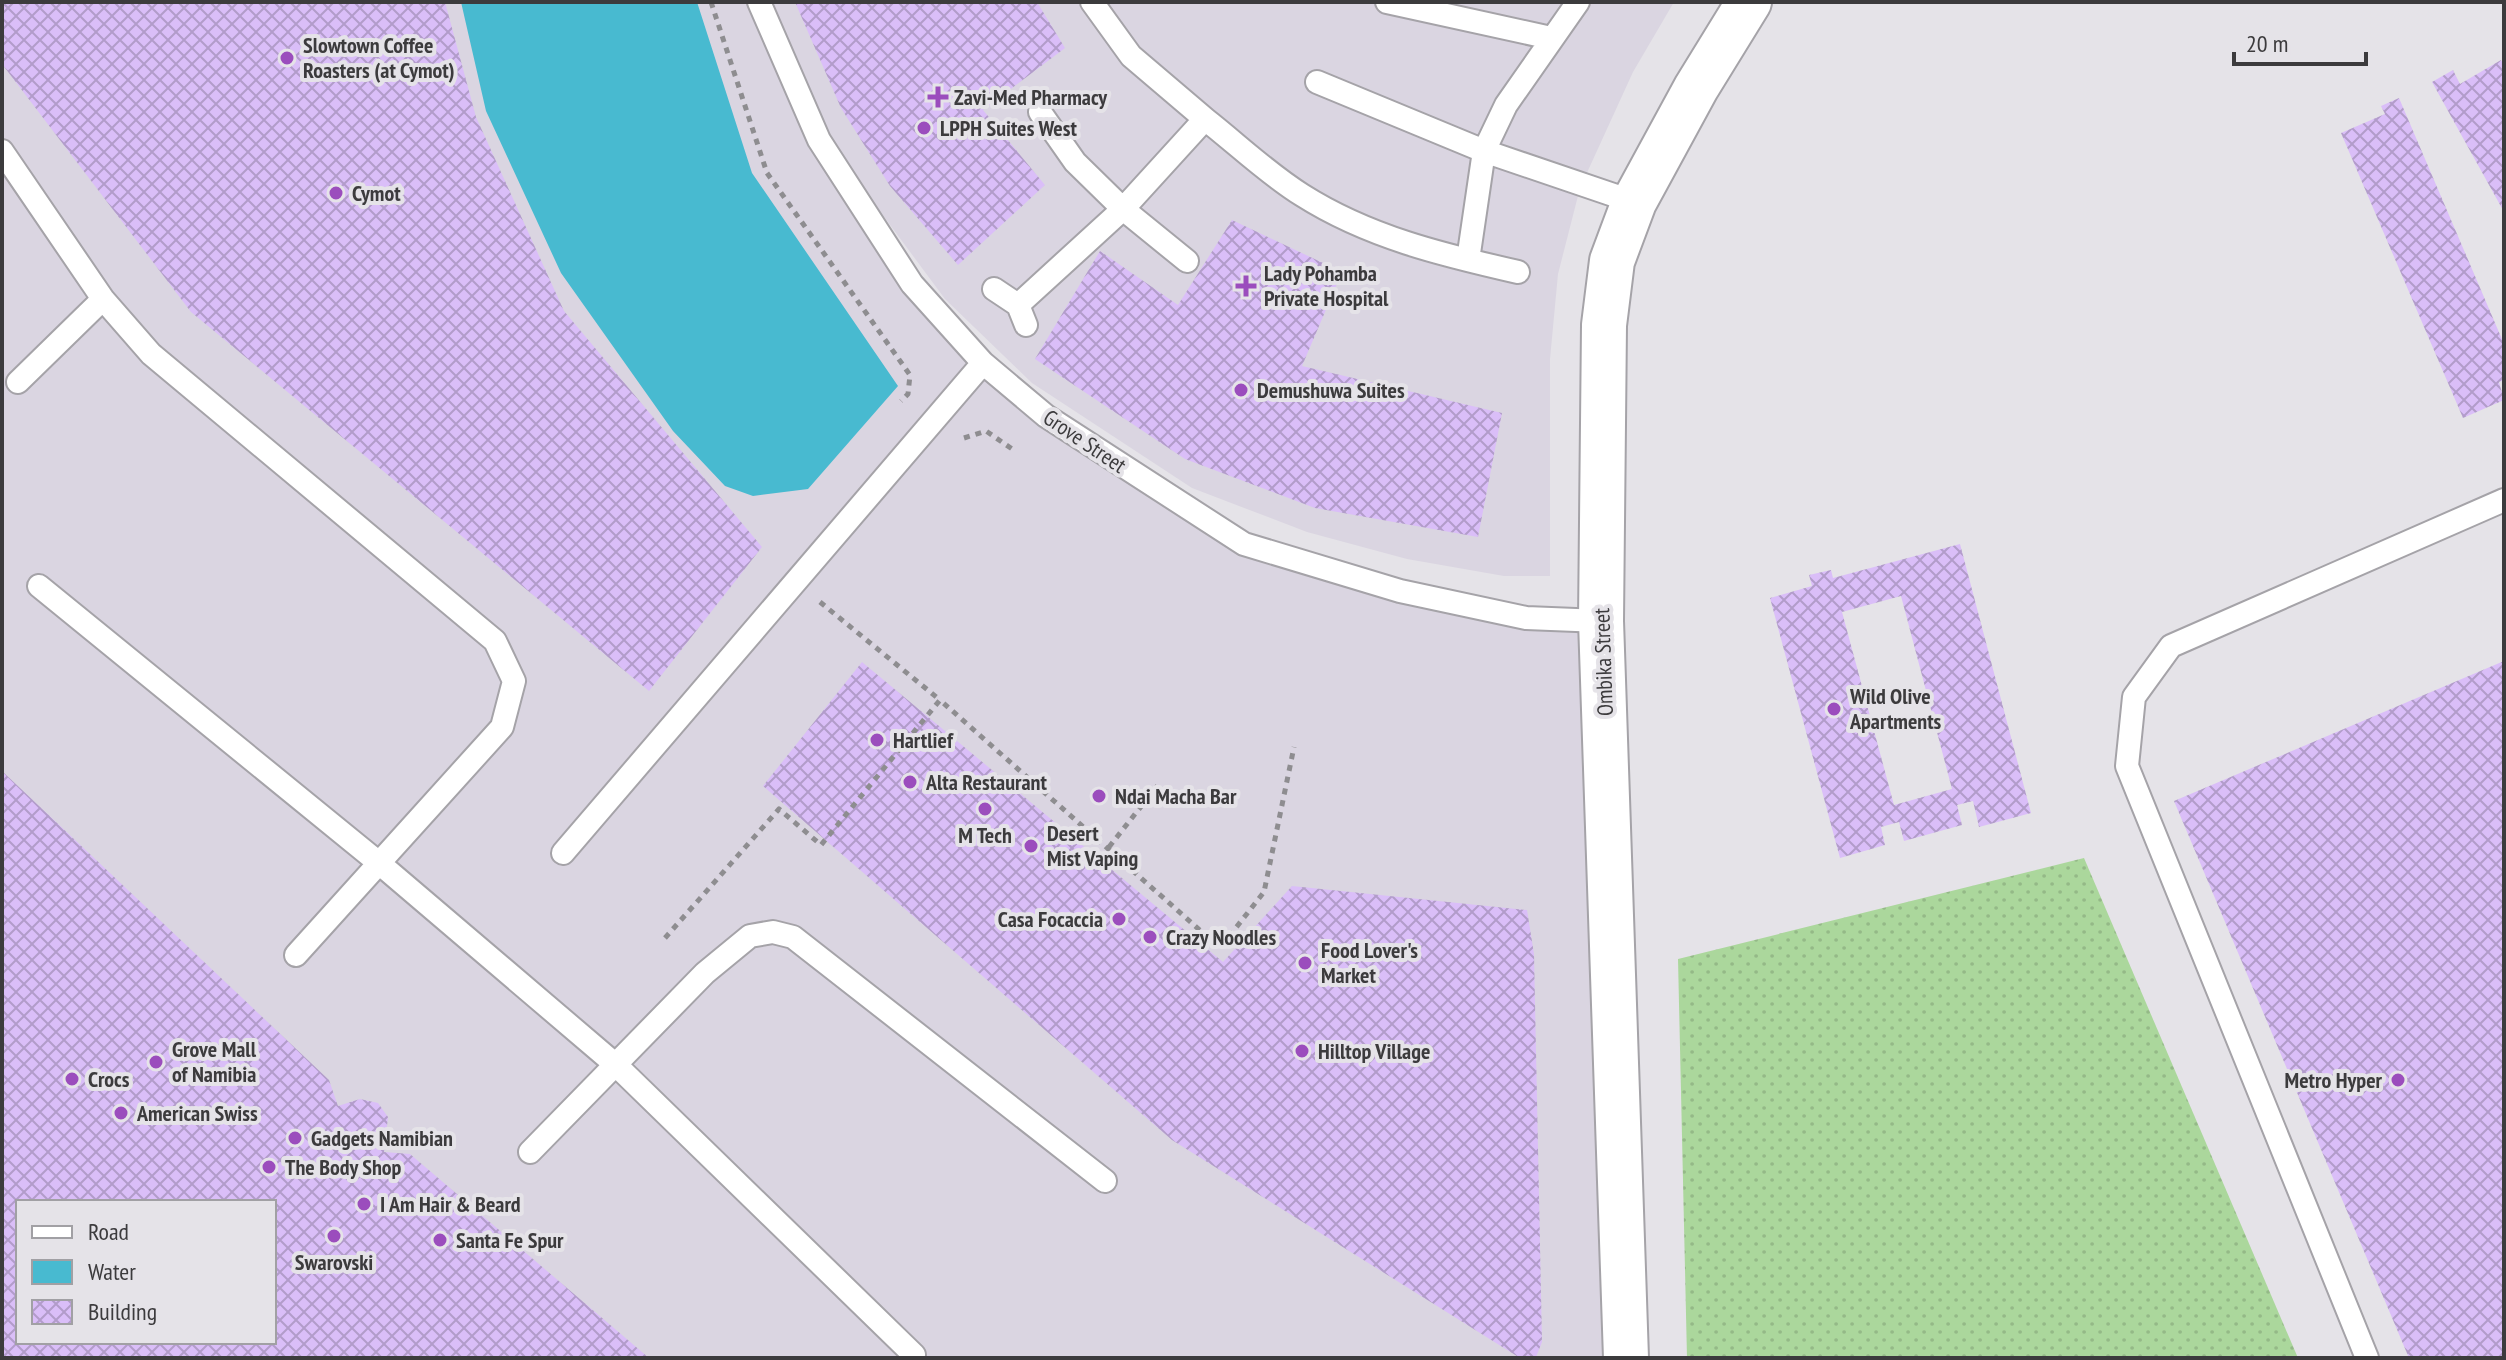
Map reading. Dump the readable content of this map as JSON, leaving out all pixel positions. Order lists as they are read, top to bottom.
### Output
{
  "streets": {
    "street": ["Ombika Street"],
    "lane": ["Grove Street"]
  },
  "crossings": [
    ["Grove Street", "Ombika Street"]
  ],
  "places": {
    "other": [
      "Slowtown Coffee Roasters (at Cymot)",
      "LPPH Suites West",
      "Cymot",
      "Demushuwa Suites",
      "Wild Olive Apartments",
      "Hartlief",
      "Alta Restaurant",
      "Ndai Macha Bar",
      "M Tech",
      "Desert Mist Vaping",
      "Casa Focaccia",
      "Crazy Noodles",
      "Food Lover's Market",
      "Hilltop Village",
      "Grove Mall of Namibia",
      "Crocs",
      "Metro Hyper",
      "American Swiss",
      "Gadgets Namibian",
      "The Body Shop",
      "I Am Hair & Beard",
      "Swarovski",
      "Santa Fe Spur"
    ],
    "health": ["Zavi-Med Pharmacy", "Lady Pohamba Private Hospital"]
  },
  "legend": ["Road", "Water", "Building"],
  "scale_bar": "20 m"
}
